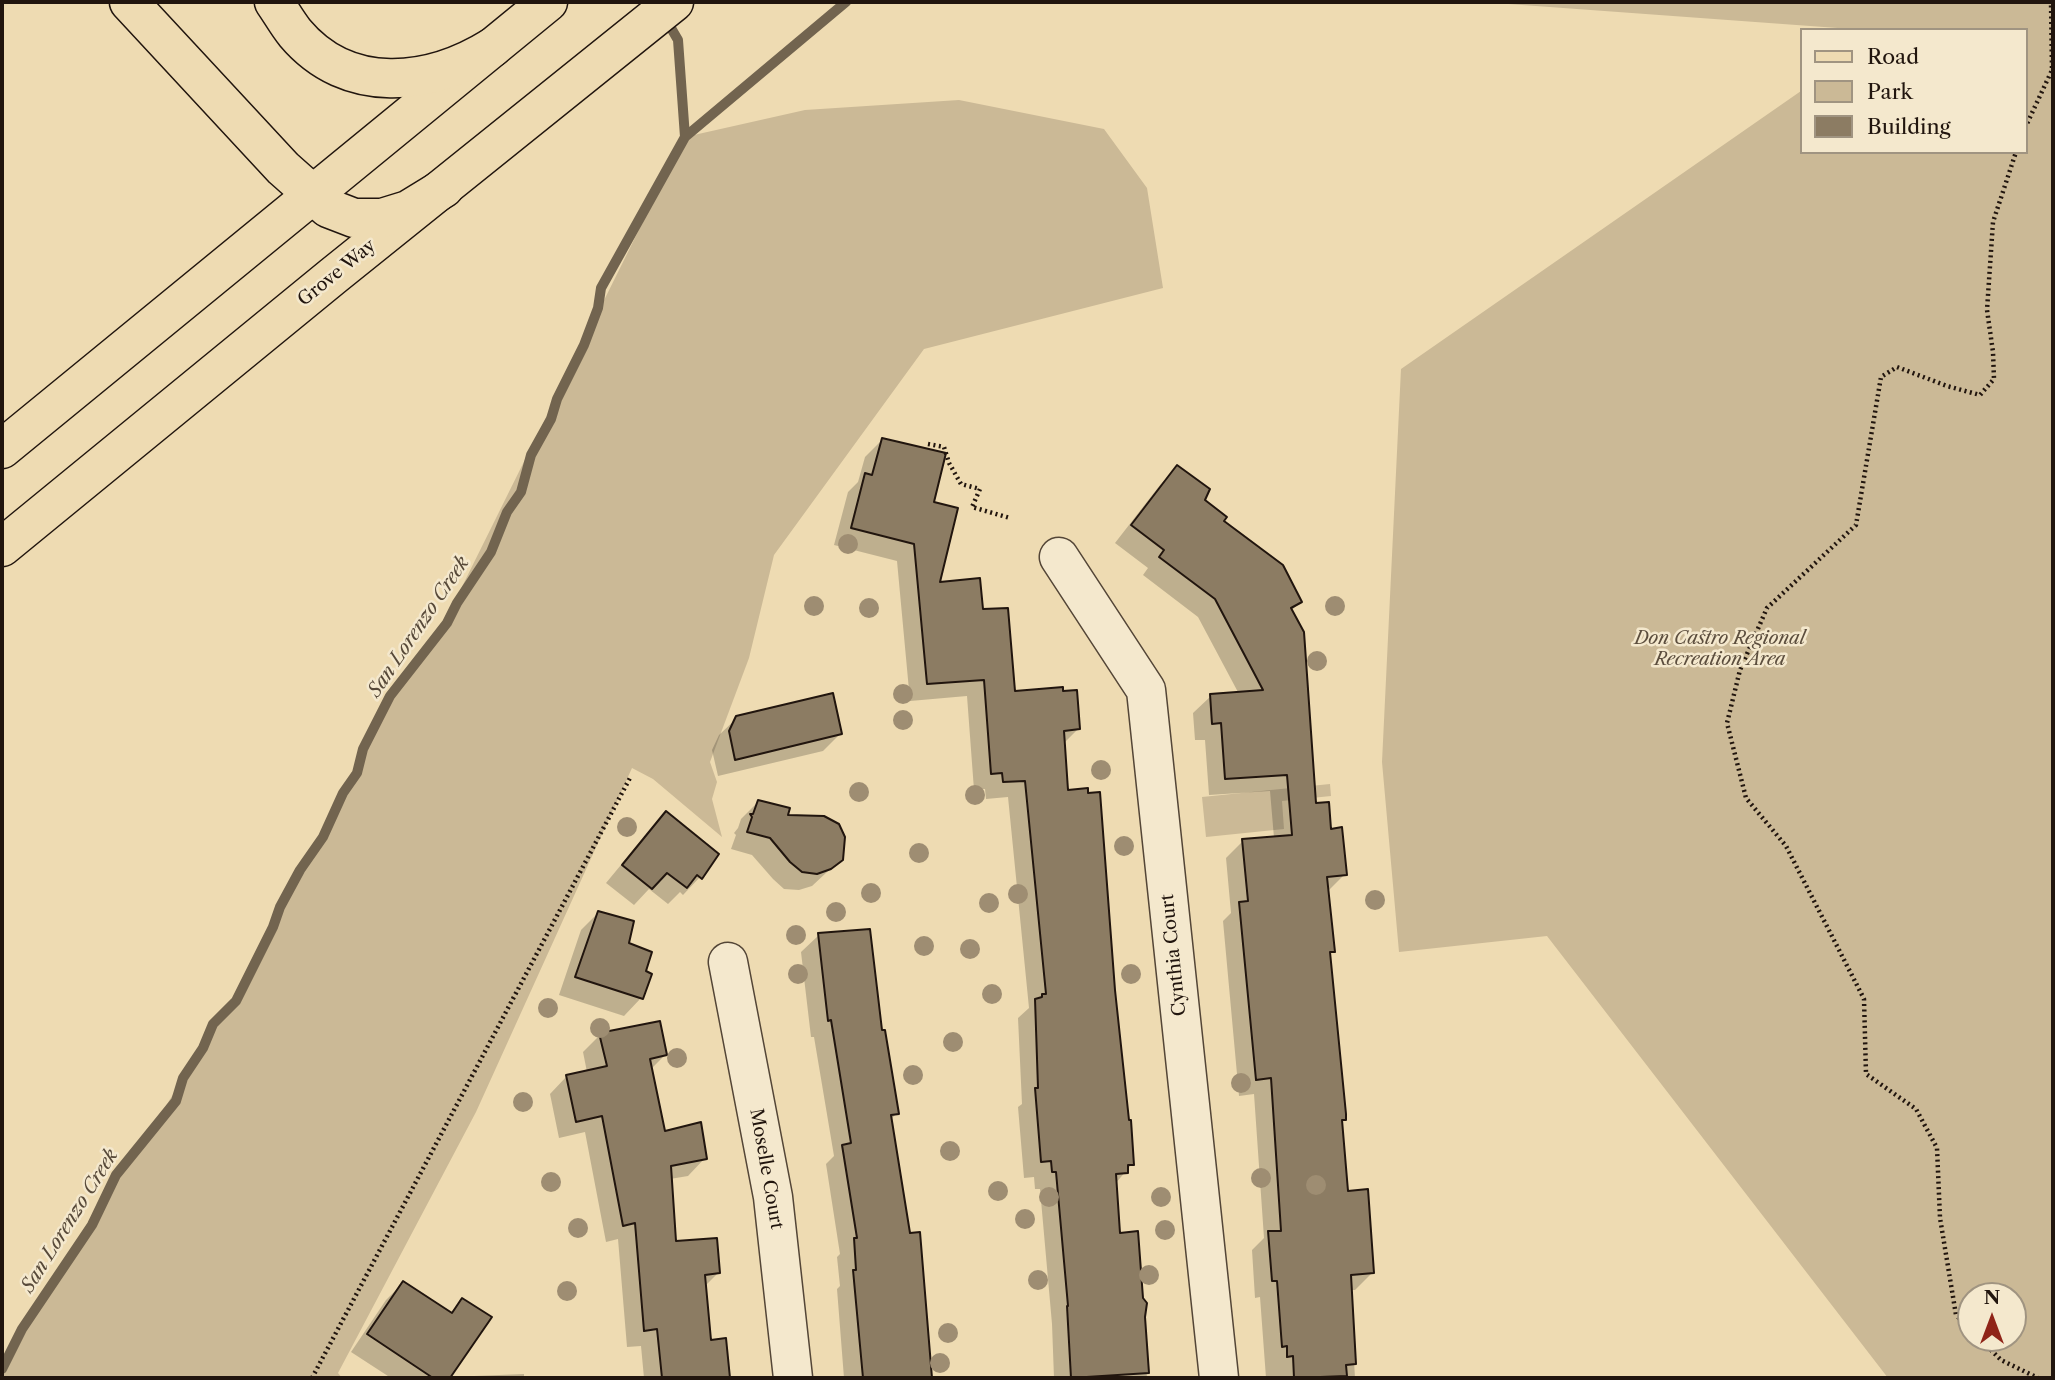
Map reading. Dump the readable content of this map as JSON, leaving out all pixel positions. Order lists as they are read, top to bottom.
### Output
{
  "streets": {
    "main road": ["Grove Way"],
    "street": ["Cynthia Court", "Moselle Court"]
  },
  "water": ["San Lorenzo Creek"],
  "parks": ["Don Castro Regional Recreation Area"],
  "legend": ["Road", "Park", "Building"],
  "north": "top"
}
